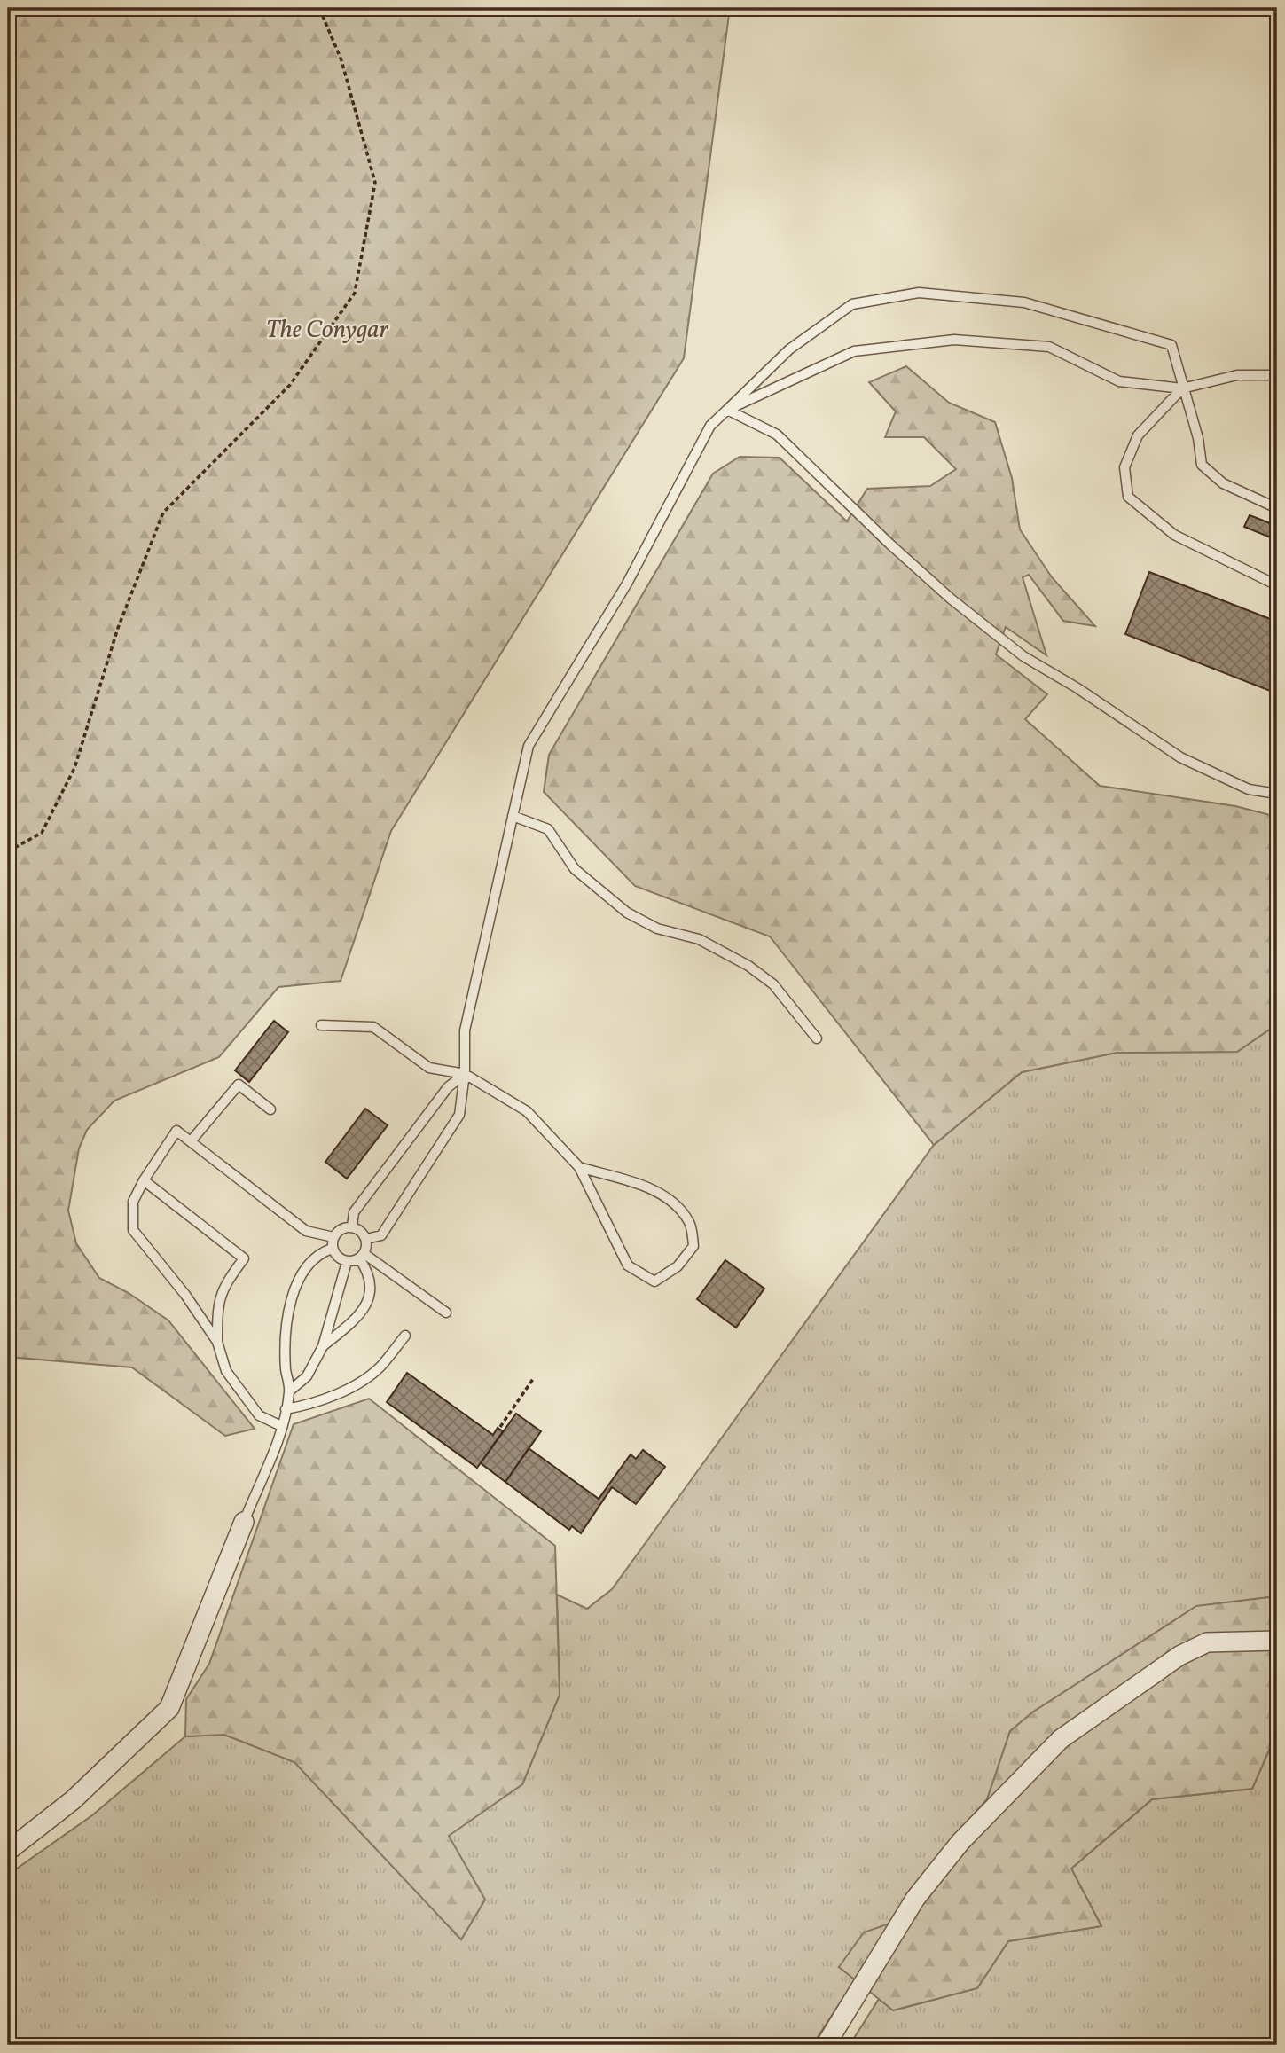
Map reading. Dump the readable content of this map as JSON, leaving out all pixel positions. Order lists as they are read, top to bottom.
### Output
{
  "parks": ["The Conygar"]
}
